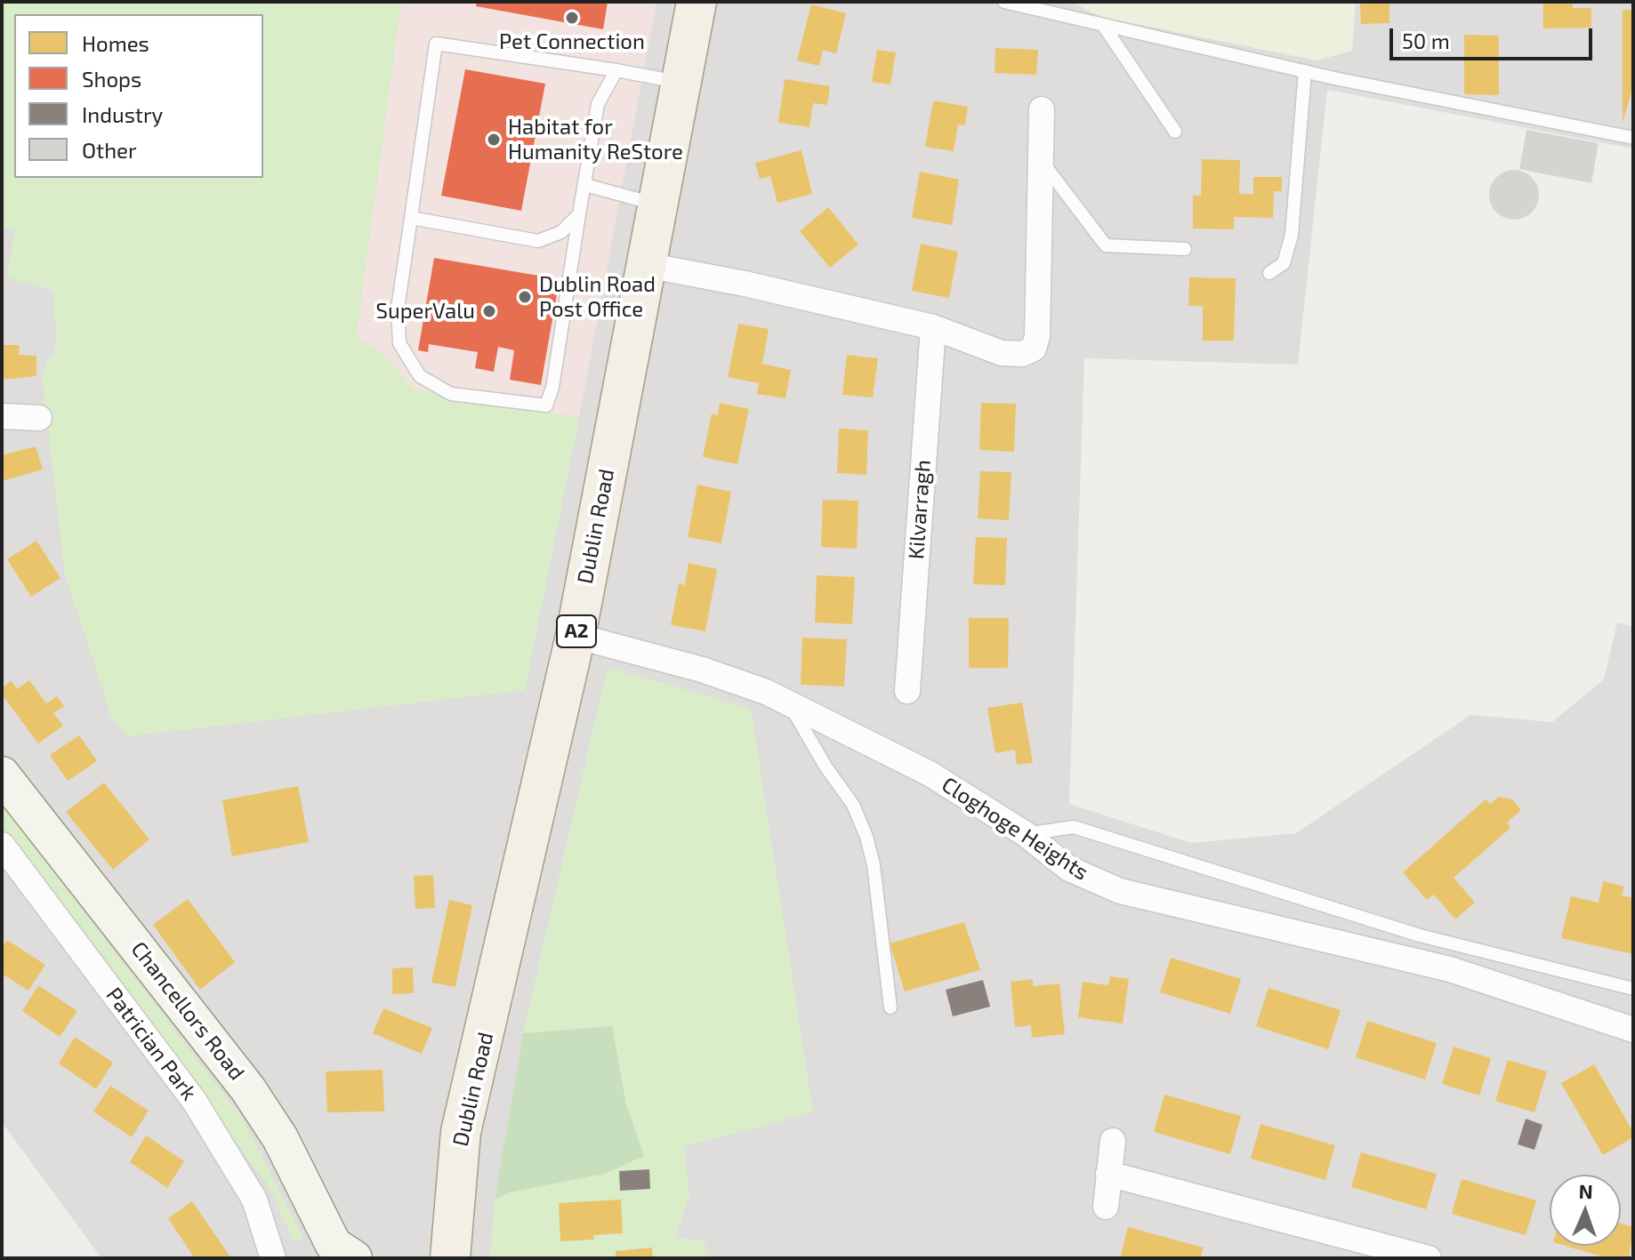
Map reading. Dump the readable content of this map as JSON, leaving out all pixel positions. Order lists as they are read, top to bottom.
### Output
{
  "streets": {
    "main road": ["Dublin Road", "A2"],
    "street": [
      "Kilvarragh",
      "Cloghoge Heights",
      "Chancellors Road",
      "Patrician Park"
    ]
  },
  "crossings": [
    ["Dublin Road", "Cloghoge Heights"]
  ],
  "places": [
    "Pet Connection",
    "Habitat for Humanity ReStore",
    "Dublin Road Post Office",
    "SuperValu"
  ],
  "legend": [
    "Homes",
    "Shops",
    "Industry",
    "Other"
  ],
  "scale_bar": "50 m",
  "north": "top"
}
